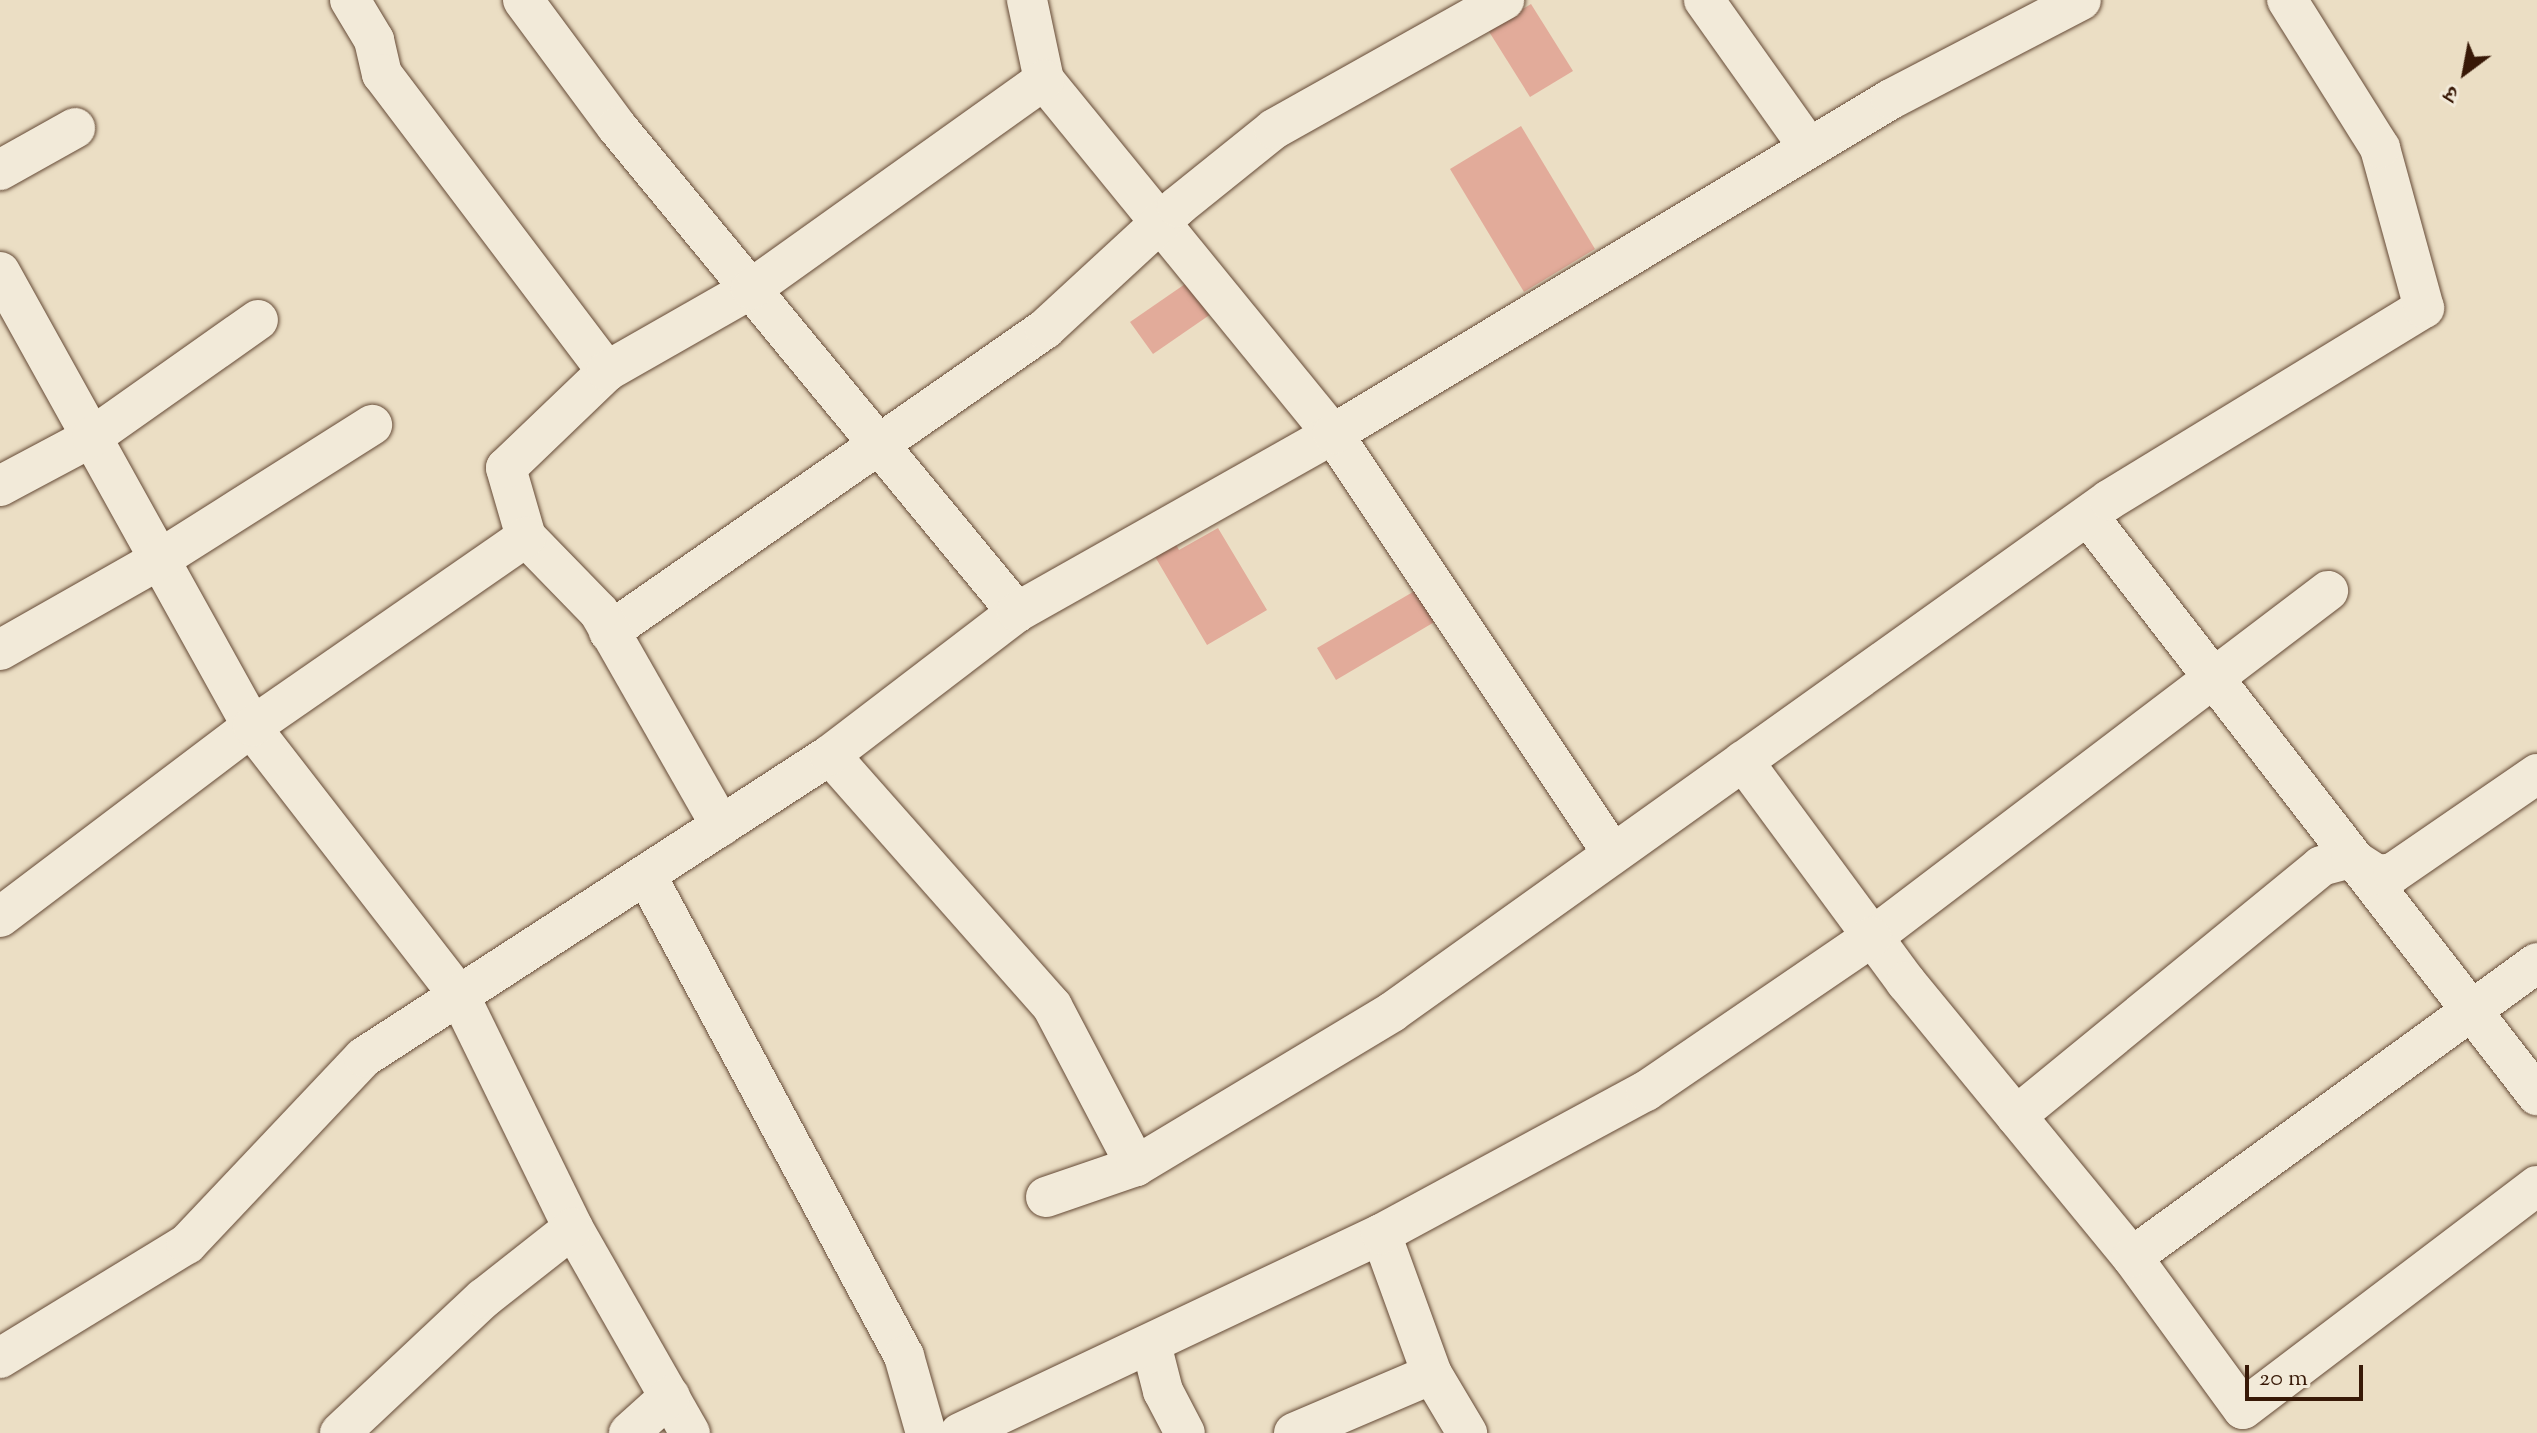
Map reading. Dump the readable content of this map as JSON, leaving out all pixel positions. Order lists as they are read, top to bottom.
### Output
{
  "scale_bar": "20 m",
  "north": "bottom left"
}
